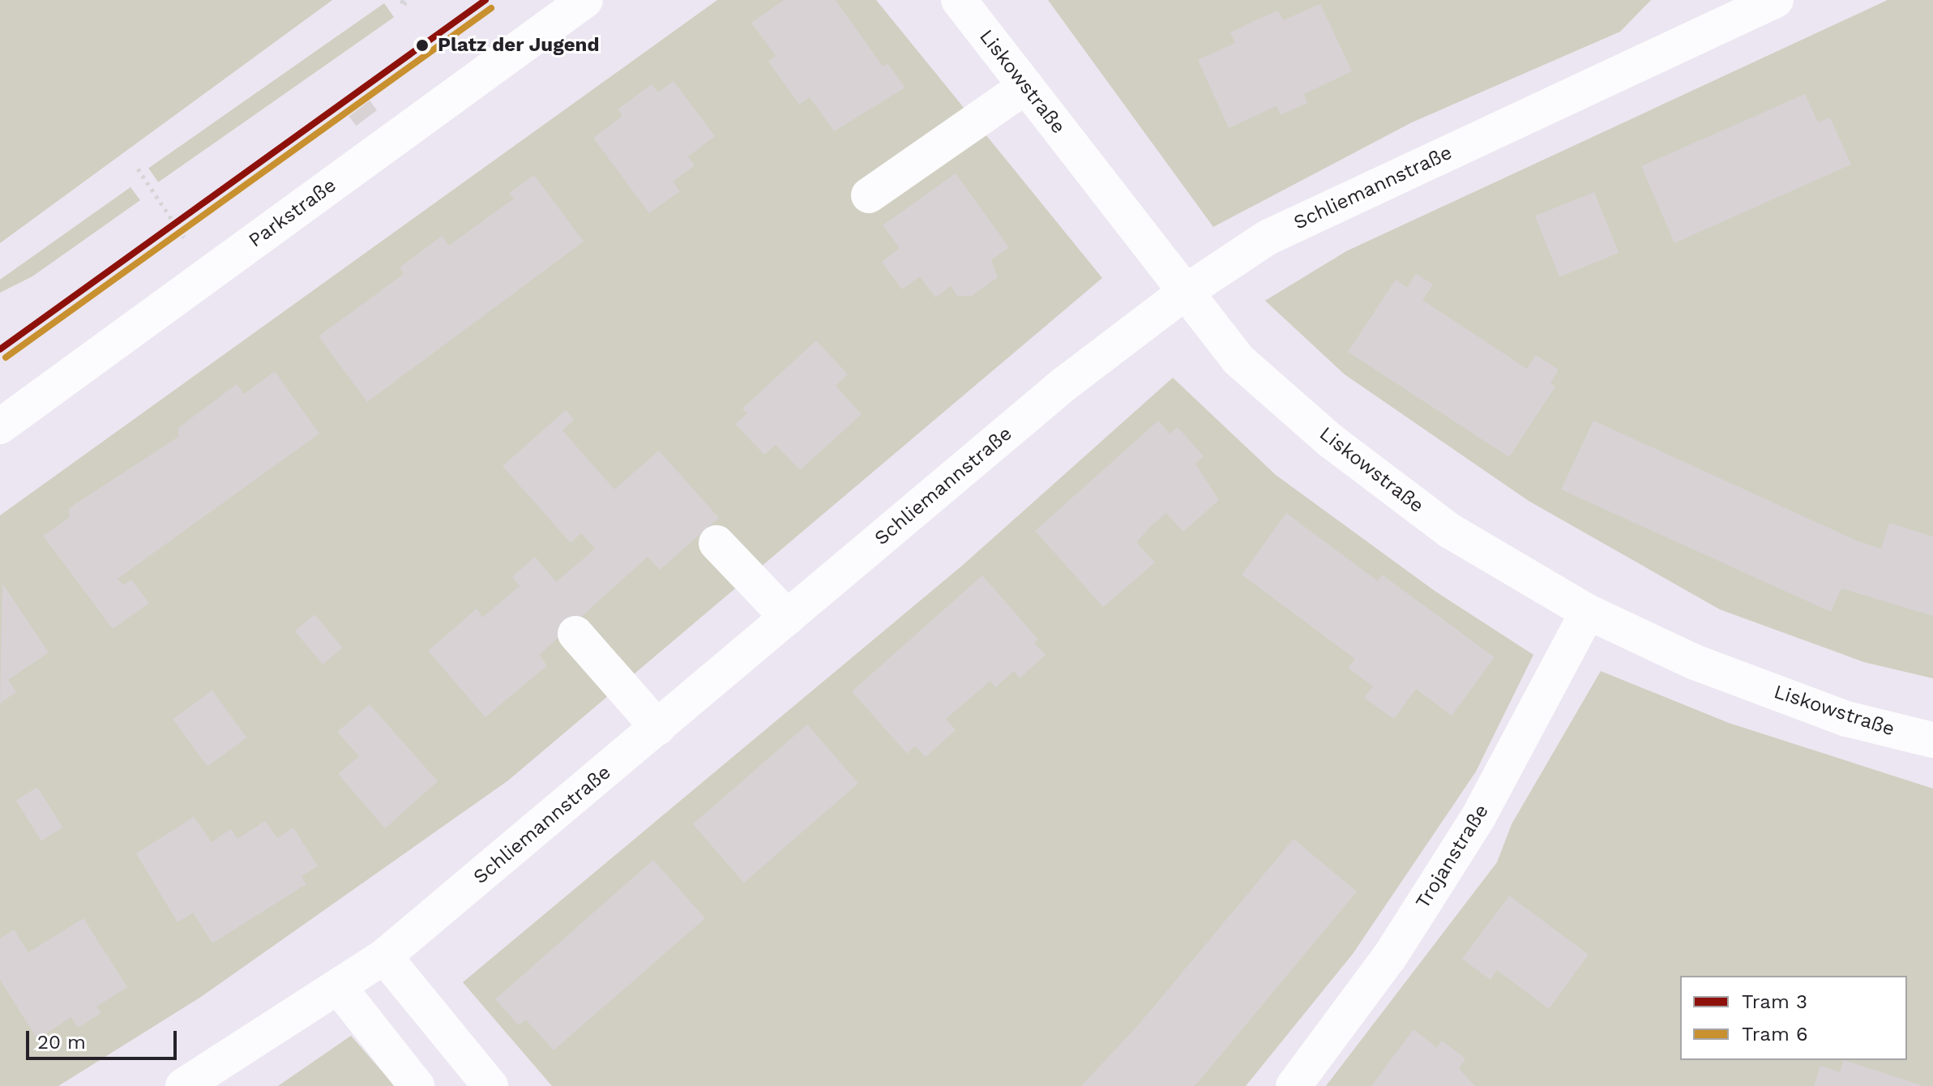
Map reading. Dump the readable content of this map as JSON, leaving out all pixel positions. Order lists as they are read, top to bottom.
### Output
{
  "streets": {
    "street": [
      "Liskowstraße",
      "Schliemannstraße",
      "Parkstraße",
      "Trojanstraße"
    ]
  },
  "crossings": [
    ["Liskowstraße", "Schliemannstraße"],
    ["Liskowstraße", "Trojanstraße"]
  ],
  "places": ["Platz der Jugend"],
  "lines": ["tram line 3", "tram line 6"],
  "legend": ["Tram 3", "Tram 6"],
  "scale_bar": "20 m"
}
